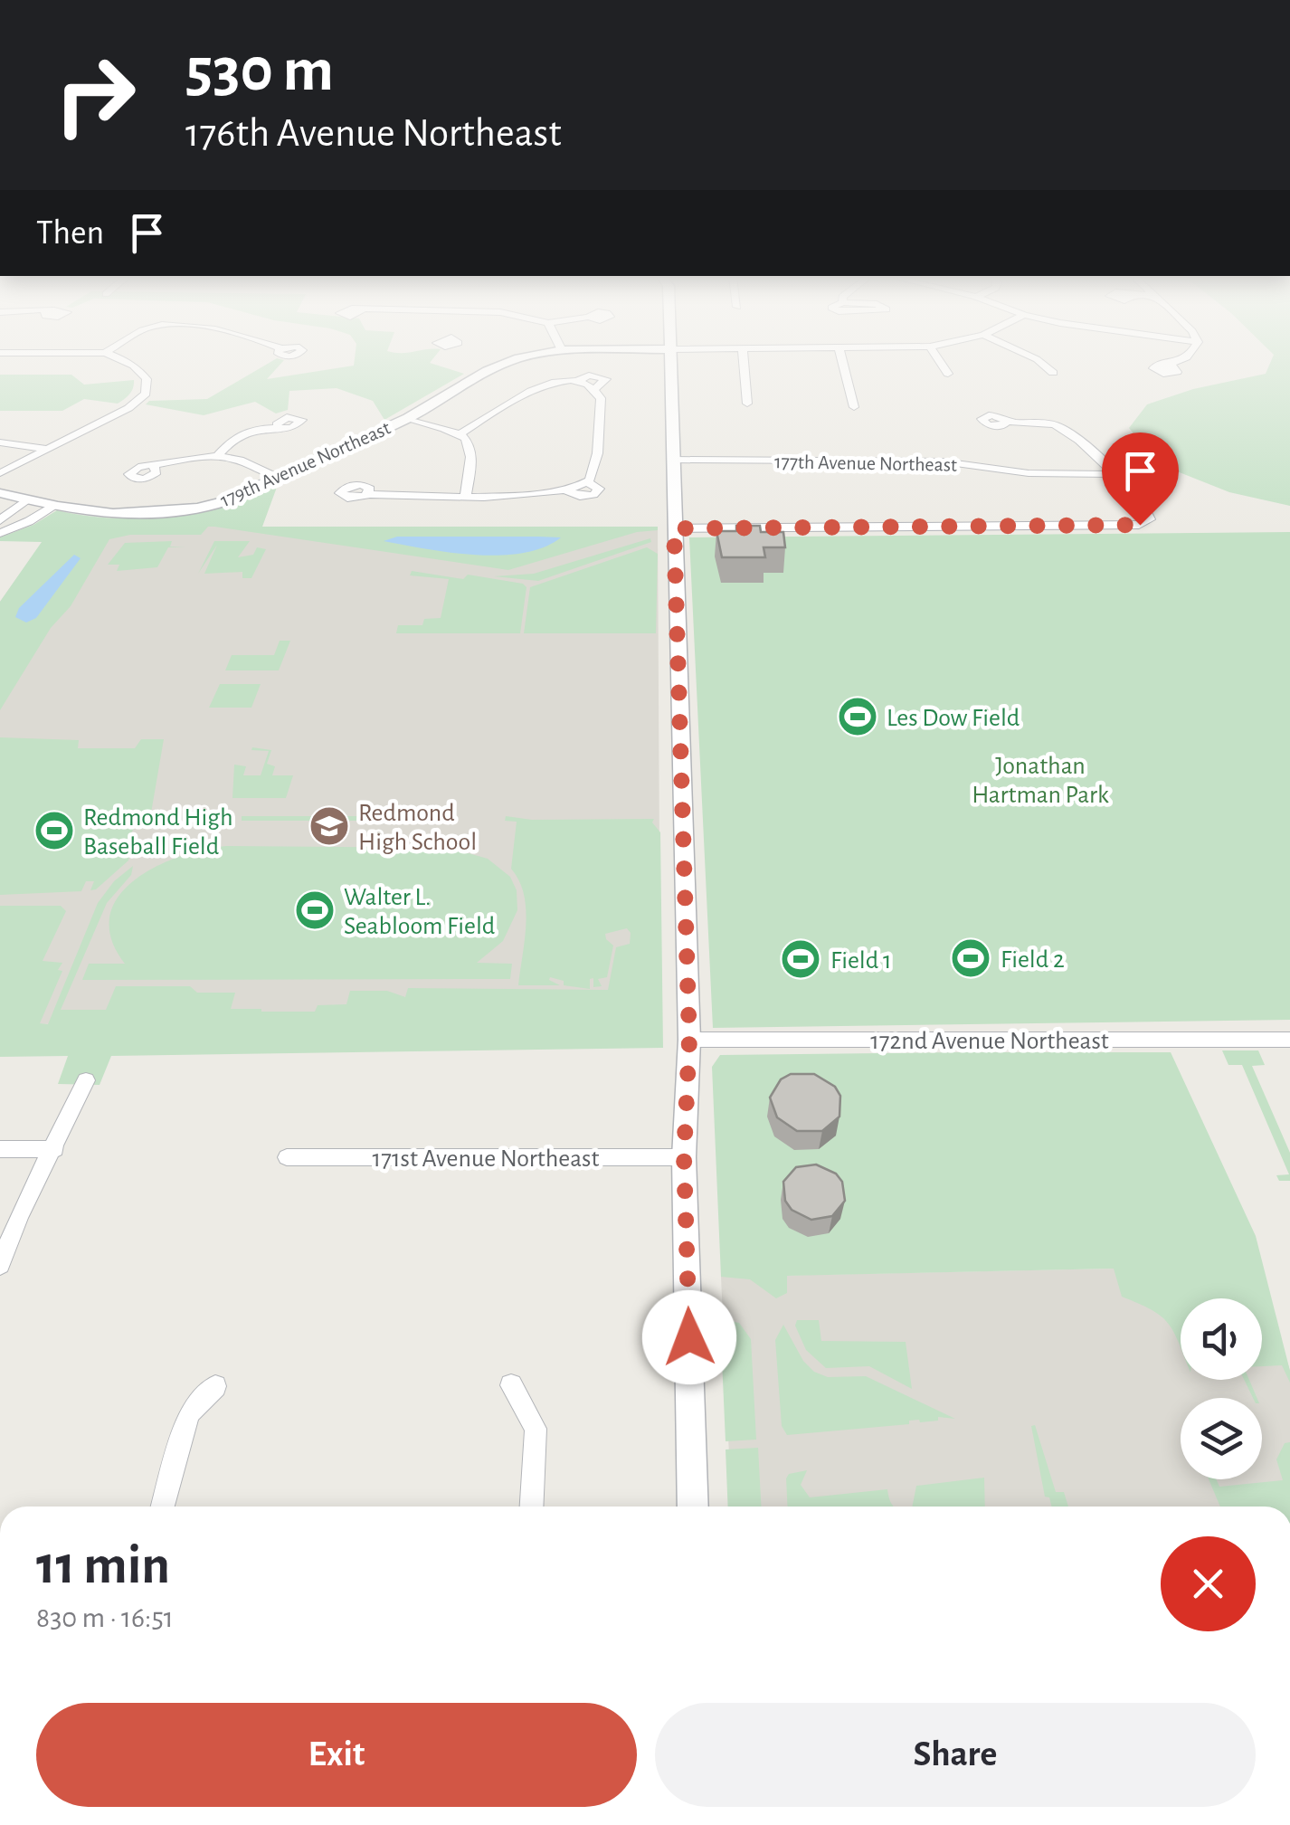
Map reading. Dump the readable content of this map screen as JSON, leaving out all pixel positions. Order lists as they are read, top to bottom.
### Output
{
  "streets": {
    "street": [
      "177th Avenue Northeast",
      "179th Avenue Northeast",
      "172nd Avenue Northeast",
      "171st Avenue Northeast"
    ]
  },
  "parks": ["Jonathan Hartman Park"],
  "places": {
    "sports": [
      "Les Dow Field",
      "Redmond High Baseball Field",
      "Walter L. Seabloom Field",
      "Field 2",
      "Field 1"
    ],
    "school or university": ["Redmond High School"]
  },
  "page": {
    "turn": ["530 m", "176th Avenue Northeast"],
    "then": "Then",
    "heading": ["11 min", "830 m · 16:51"],
    "buttons": ["Exit", "Share"]
  }
}
